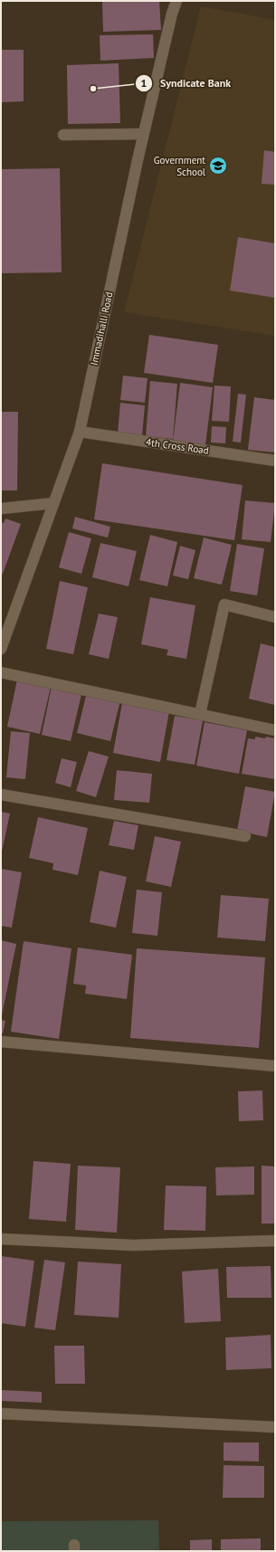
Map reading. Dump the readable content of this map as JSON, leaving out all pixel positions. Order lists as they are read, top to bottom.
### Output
{
  "streets": {
    "street": ["Immadihalli Road", "4th Cross Road"]
  },
  "crossings": [
    ["Immadihalli Road", "4th Cross Road"]
  ],
  "places": {
    "other": ["Syndicate Bank"],
    "school or university": ["Government School"]
  }
}
